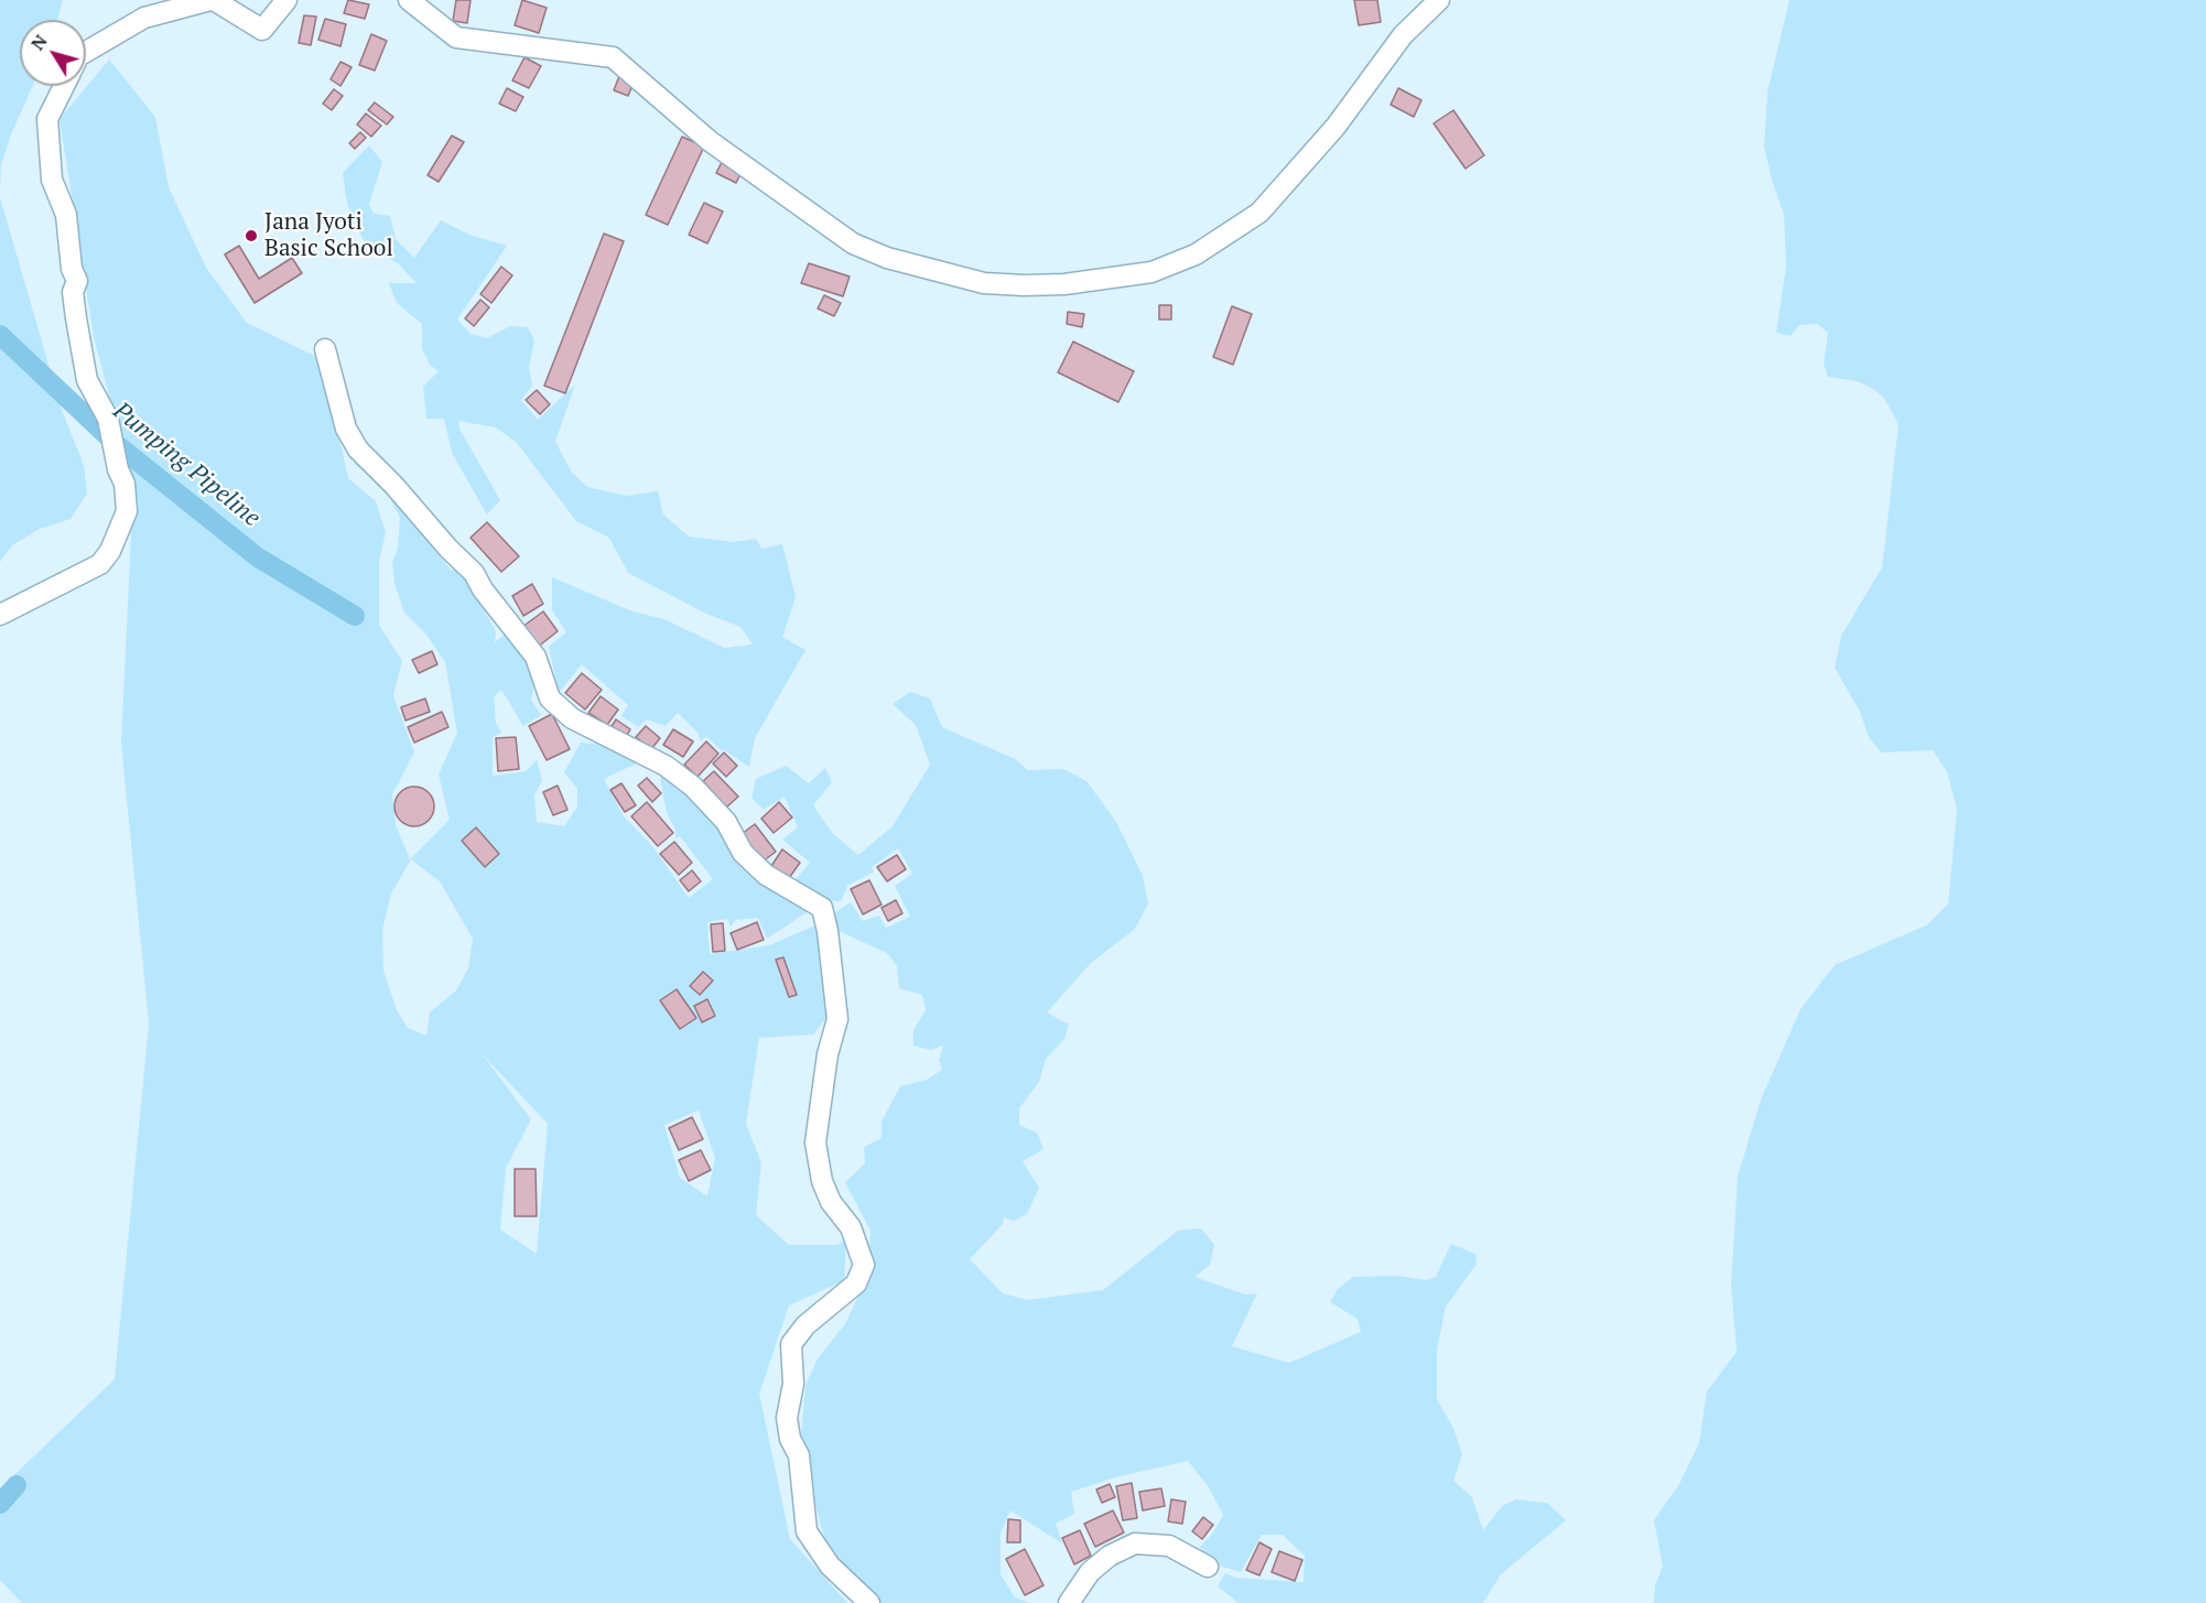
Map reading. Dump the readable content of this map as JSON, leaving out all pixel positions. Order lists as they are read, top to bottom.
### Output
{
  "water": ["Pumping Pipeline"],
  "places": ["Jana Jyoti Basic School"],
  "north": "top left"
}
